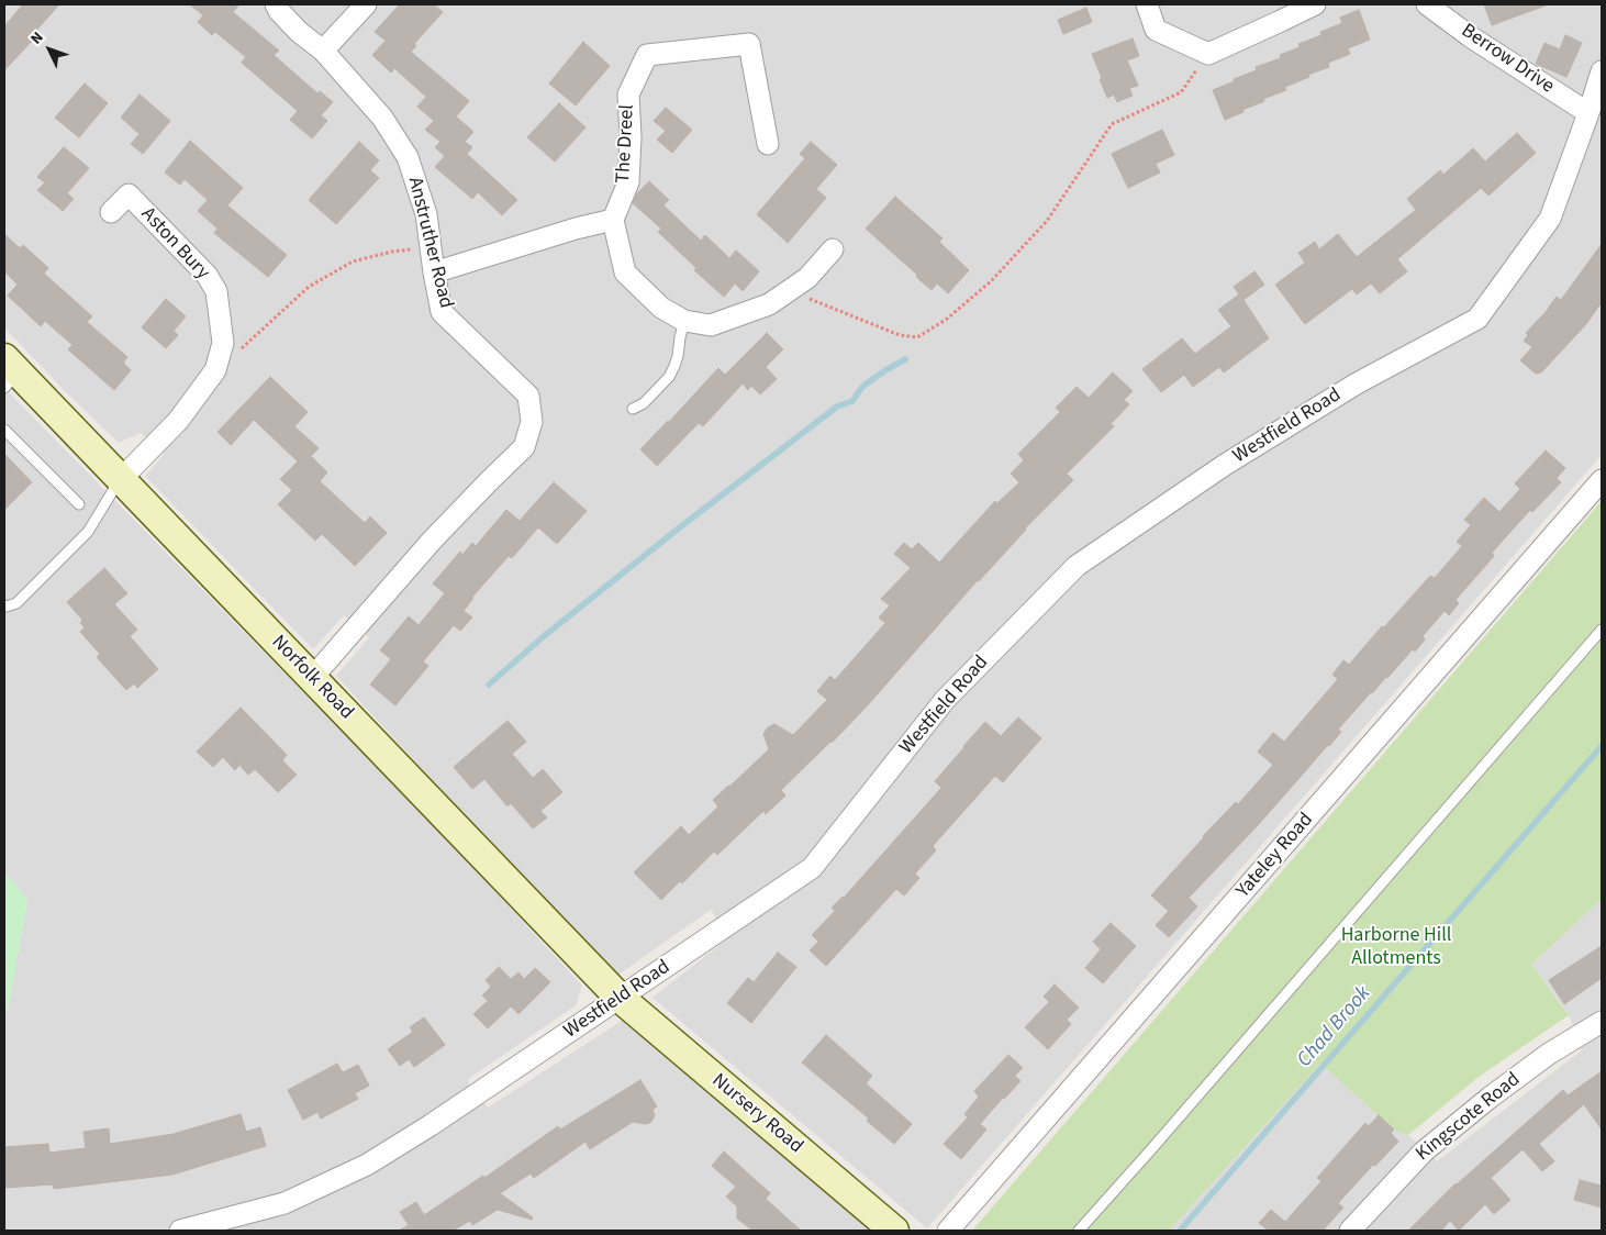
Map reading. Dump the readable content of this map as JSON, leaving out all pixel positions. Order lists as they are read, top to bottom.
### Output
{
  "streets": {
    "main road": ["Norfolk Road", "Nursery Road"],
    "street": [
      "Berrow Drive",
      "The Dreel",
      "Anstruther Road",
      "Aston Bury",
      "Westfield Road",
      "Yateley Road",
      "Kingscote Road"
    ]
  },
  "crossings": [
    ["Berrow Drive", "Westfield Road"],
    ["Anstruther Road", "Norfolk Road"],
    ["Aston Bury", "Norfolk Road"],
    ["Westfield Road", "Norfolk Road"],
    ["Westfield Road", "Nursery Road"],
    ["Norfolk Road", "Nursery Road"]
  ],
  "water": ["Chad Brook"],
  "parks": ["Harborne Hill Allotments"],
  "north": "top left"
}
